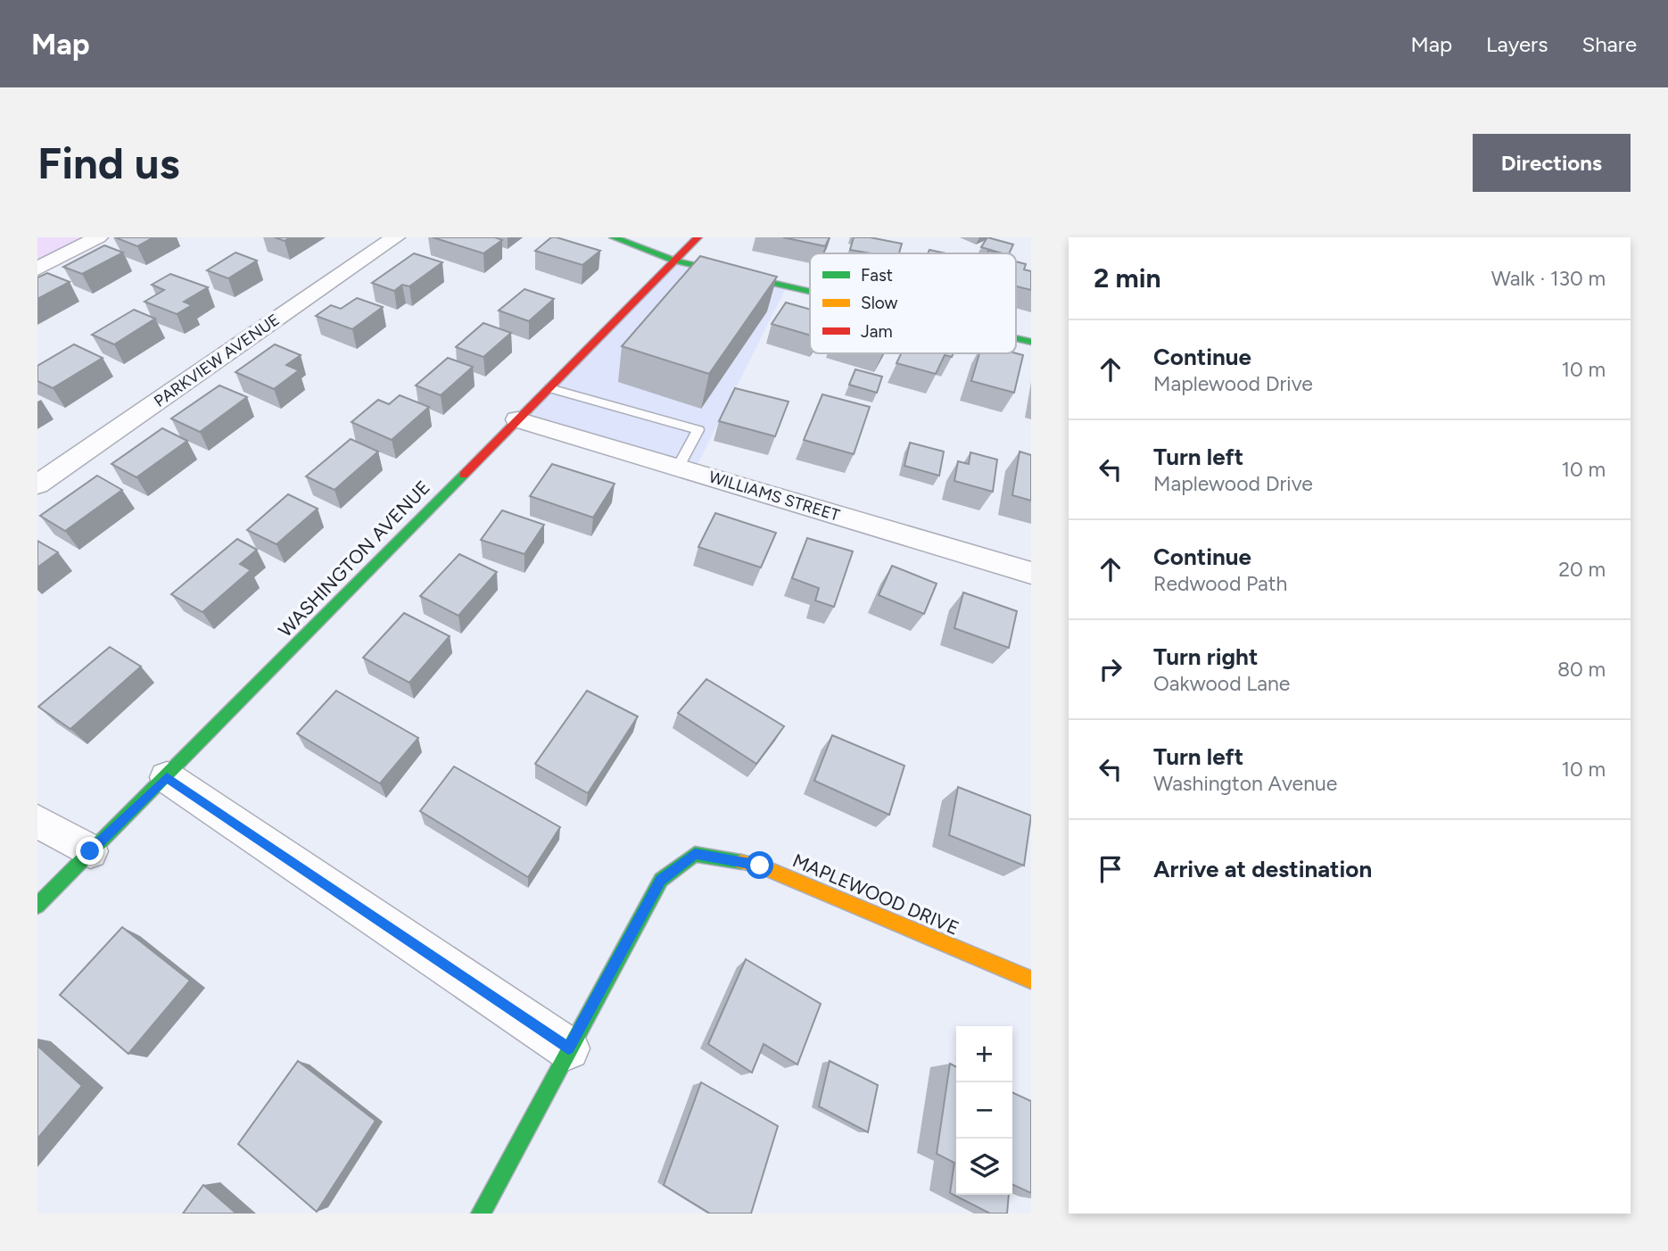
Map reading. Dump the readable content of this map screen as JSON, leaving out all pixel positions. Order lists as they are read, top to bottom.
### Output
{
  "streets": {
    "street": [
      "PARKVIEW AVENUE",
      "WILLIAMS STREET",
      "WASHINGTON AVENUE",
      "MAPLEWOOD DRIVE"
    ]
  },
  "crossings": [
    ["WILLIAMS STREET", "WASHINGTON AVENUE"]
  ],
  "legend": ["Fast", "Slow", "Jam"],
  "page": {
    "header": "Map",
    "nav": ["Map", "Layers", "Share"],
    "buttons": "Directions",
    "title": "Find us",
    "heading": ["2 min", "Walk · 130 m"],
    "list": [
      ["Continue", "Maplewood Drive", "10 m"],
      ["Turn left", "Maplewood Drive", "10 m"],
      ["Continue", "Redwood Path", "20 m"],
      ["Turn right", "Oakwood Lane", "80 m"],
      ["Turn left", "Washington Avenue", "10 m"],
      "Arrive at destination"
    ],
    "map_buttons": ["+", "−"]
  }
}
